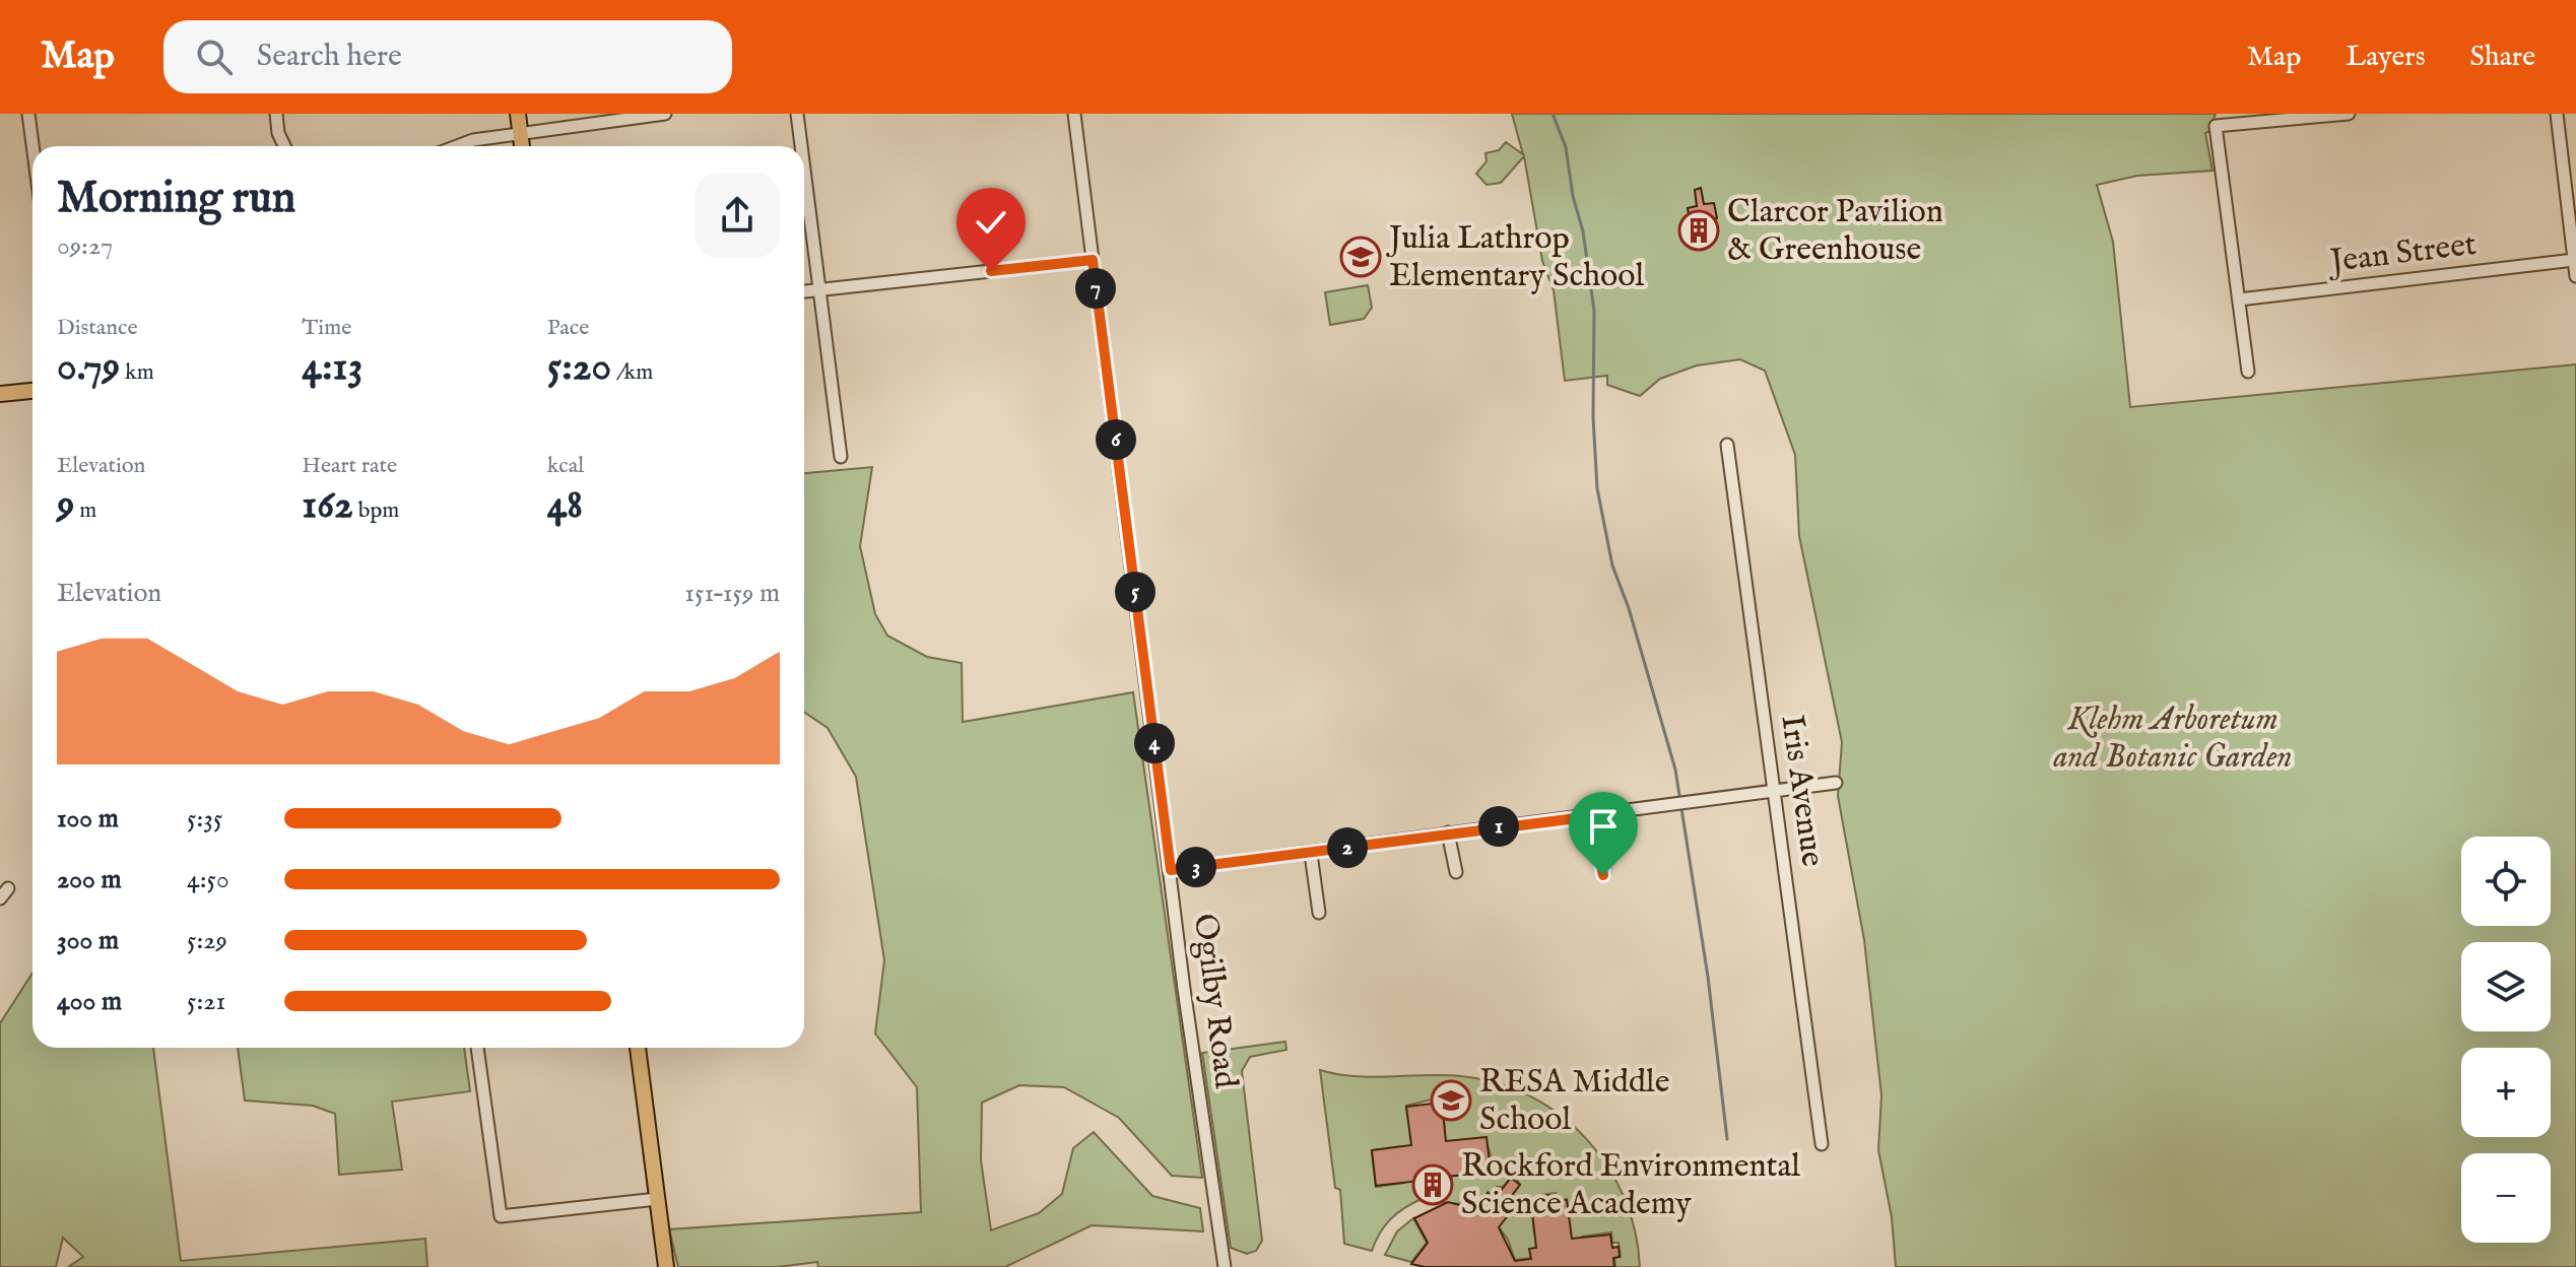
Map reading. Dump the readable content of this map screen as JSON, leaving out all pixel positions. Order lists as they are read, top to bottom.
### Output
{
  "streets": {
    "street": ["Jean Street", "Iris Avenue", "Ogilby Road"]
  },
  "parks": ["Klehm Arboretum and Botanic Garden"],
  "places": {
    "building": ["Clarcor Pavilion & Greenhouse", "Rockford Environmental Science Academy"],
    "school or university": ["Julia Lathrop Elementary School", "RESA Middle School"]
  },
  "page": {
    "header": "Map",
    "search": "Search here",
    "nav": ["Map", "Layers", "Share"],
    "heading": ["Morning run", "09:27"],
    "pins": [
      "7",
      "6",
      "5",
      "4",
      "1",
      "2",
      "3"
    ],
    "stats": [
      ["Distance", "0.79 km"],
      ["Time", "4:13"],
      ["Pace", "5:20 /km"],
      ["Elevation", "9 m"],
      ["Heart rate", "162 bpm"],
      ["kcal", "48"]
    ],
    "chart": ["Elevation", "151–159 m"],
    "list": [
      {
        "name": "100 m",
        "note": "5:35"
      },
      {
        "name": "200 m",
        "note": "4:50"
      },
      {
        "name": "300 m",
        "note": "5:29"
      },
      {
        "name": "400 m",
        "note": "5:21"
      }
    ],
    "map_buttons": ["+", "−"]
  }
}
